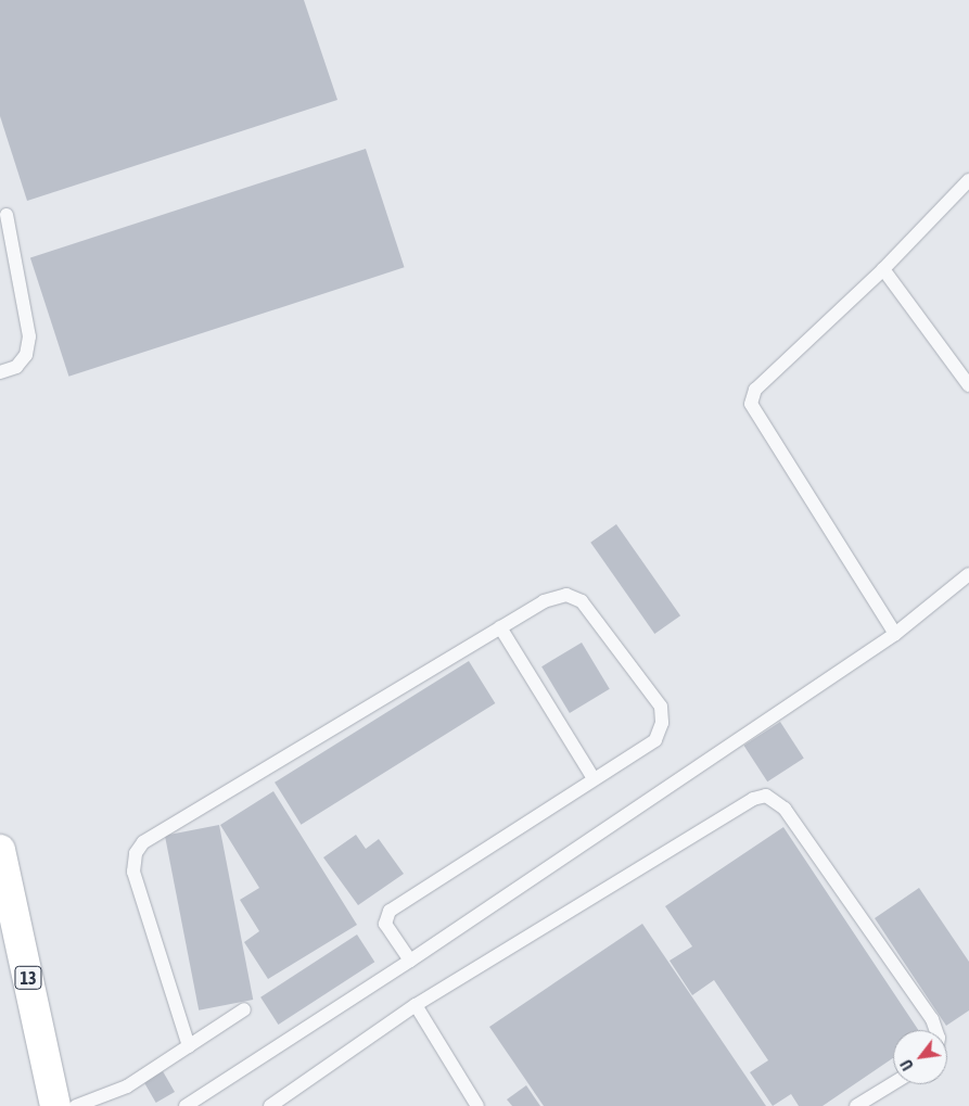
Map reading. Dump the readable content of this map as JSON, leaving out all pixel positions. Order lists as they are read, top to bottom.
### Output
{
  "streets": {
    "highway": ["13"]
  },
  "north": "bottom left"
}
